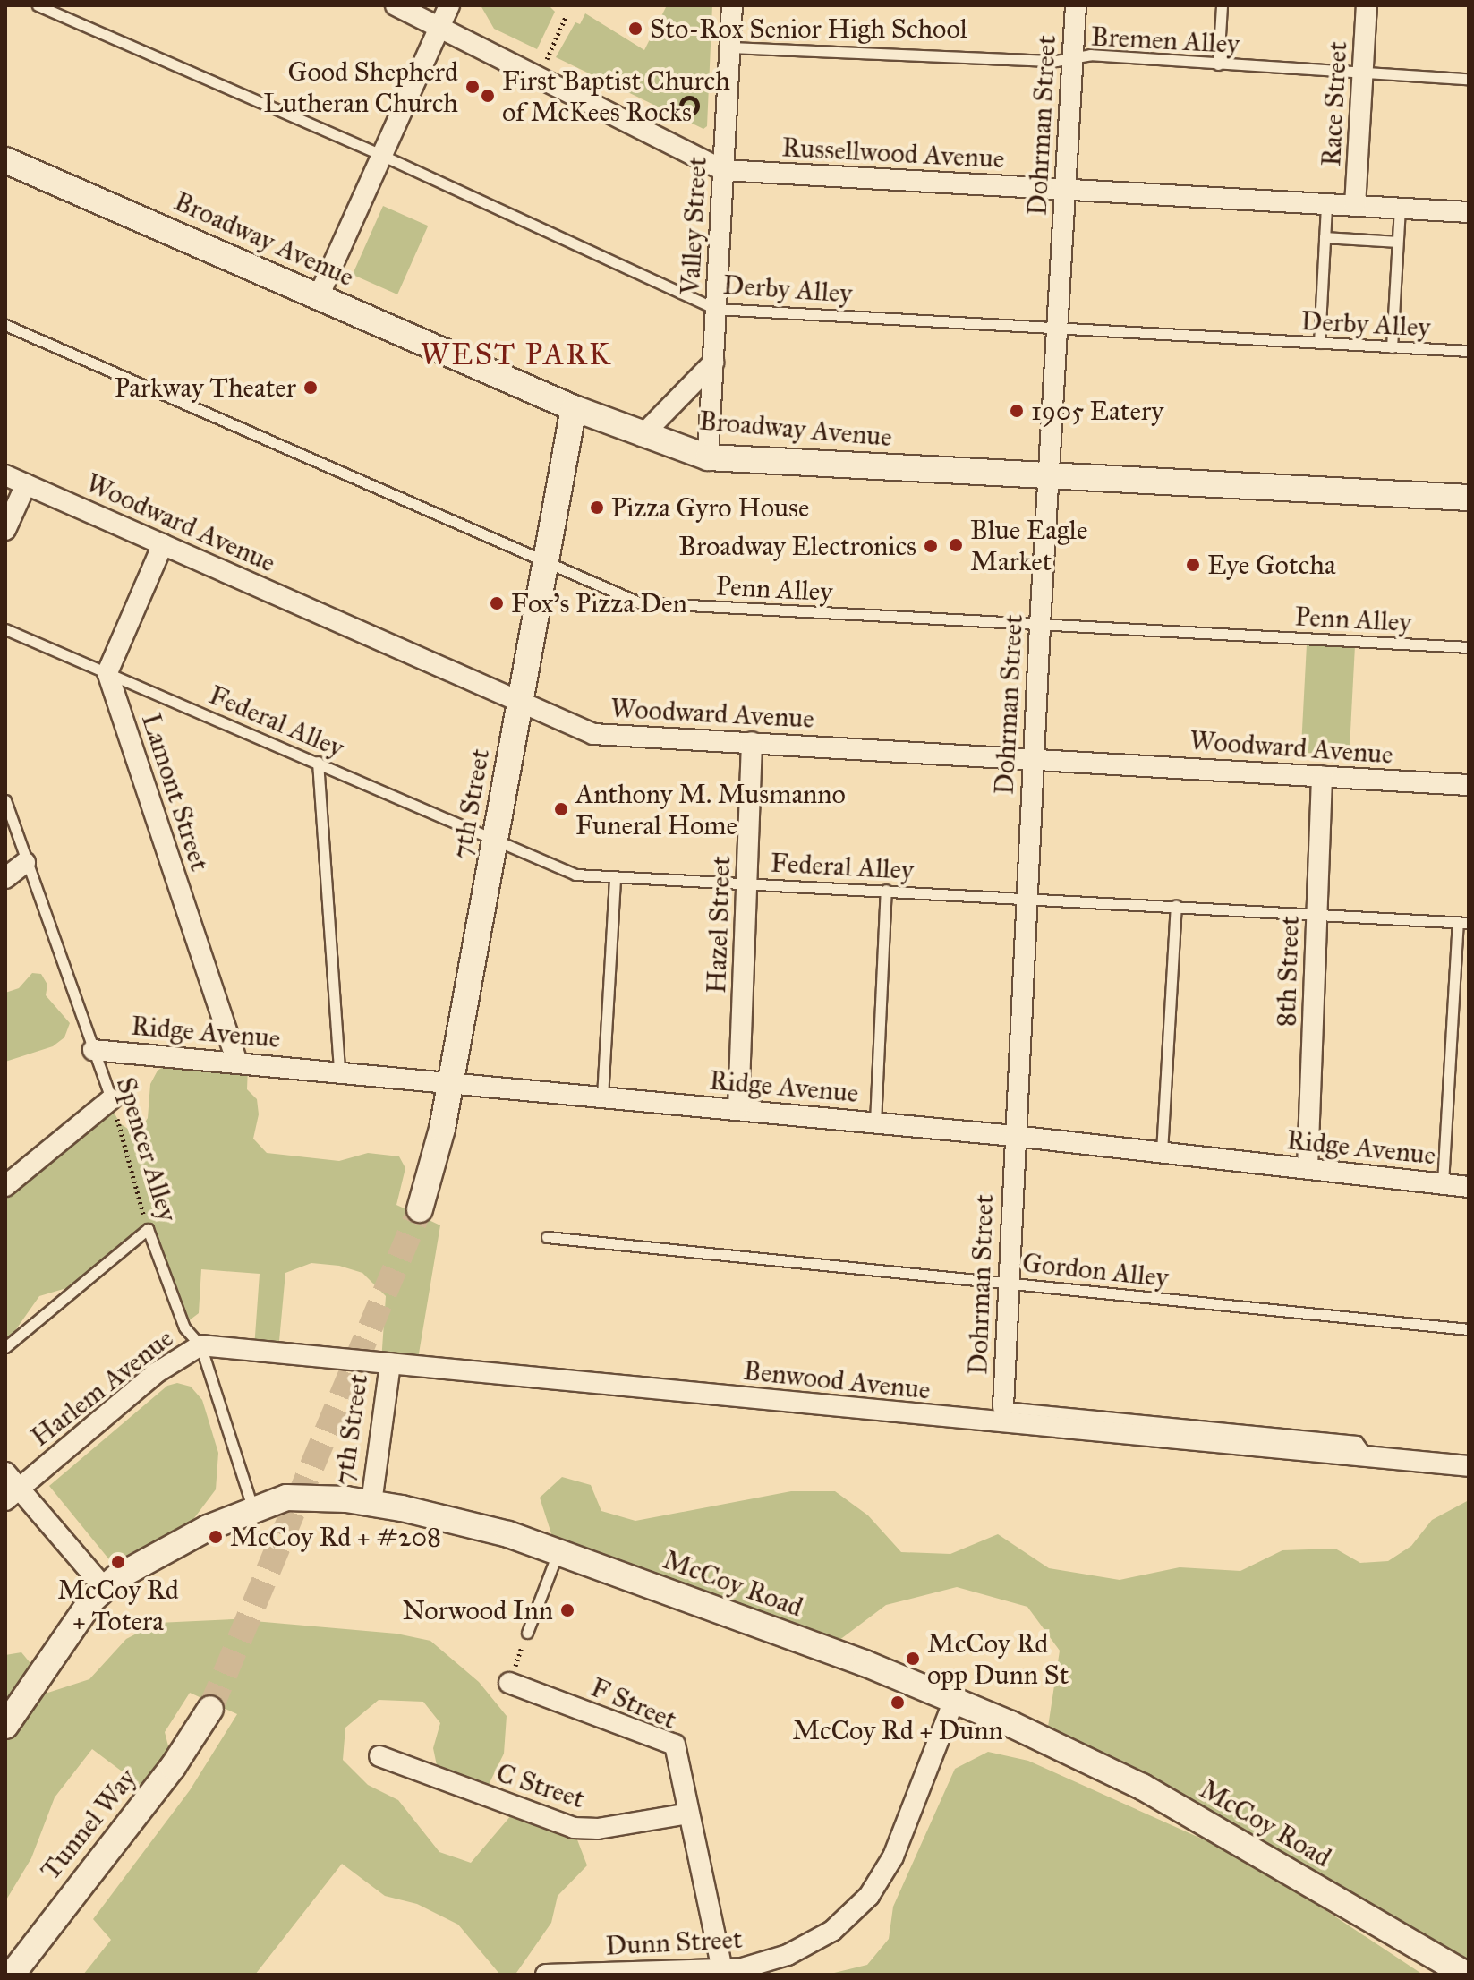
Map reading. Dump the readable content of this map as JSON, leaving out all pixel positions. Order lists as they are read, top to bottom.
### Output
{
  "streets": {
    "street": [
      "Race Street",
      "Dohrman Street",
      "Russellwood Avenue",
      "Valley Street",
      "Broadway Avenue",
      "Woodward Avenue",
      "Lamont Street",
      "7th Street",
      "Hazel Street",
      "8th Street",
      "Ridge Avenue",
      "Benwood Avenue",
      "Harlem Avenue",
      "McCoy Road",
      "F Street",
      "C Street",
      "Tunnel Way",
      "Dunn Street"
    ],
    "lane": [
      "Bremen Alley",
      "Derby Alley",
      "Penn Alley",
      "Federal Alley",
      "Spencer Alley",
      "Gordon Alley"
    ]
  },
  "crossings": [
    ["Bremen Alley", "Race Street"],
    ["Bremen Alley", "Dohrman Street"],
    ["Bremen Alley", "Valley Street"],
    ["Race Street", "Russellwood Avenue"],
    ["Dohrman Street", "Russellwood Avenue"],
    ["Dohrman Street", "Broadway Avenue"],
    ["Dohrman Street", "Derby Alley"],
    ["Dohrman Street", "Woodward Avenue"],
    ["Dohrman Street", "Penn Alley"],
    ["Dohrman Street", "Federal Alley"],
    ["Dohrman Street", "Ridge Avenue"],
    ["Dohrman Street", "Gordon Alley"],
    ["Russellwood Avenue", "Valley Street"],
    ["Valley Street", "Broadway Avenue"],
    ["Valley Street", "Derby Alley"],
    ["Broadway Avenue", "7th Street"],
    ["Woodward Avenue", "7th Street"],
    ["Woodward Avenue", "Hazel Street"],
    ["Woodward Avenue", "8th Street"],
    ["Penn Alley", "7th Street"],
    ["Federal Alley", "Lamont Street"],
    ["Federal Alley", "7th Street"],
    ["Federal Alley", "Hazel Street"],
    ["Federal Alley", "8th Street"],
    ["Lamont Street", "Ridge Avenue"],
    ["7th Street", "Ridge Avenue"],
    ["7th Street", "Benwood Avenue"],
    ["7th Street", "McCoy Road"],
    ["Hazel Street", "Ridge Avenue"],
    ["8th Street", "Ridge Avenue"],
    ["Ridge Avenue", "Spencer Alley"],
    ["Spencer Alley", "Benwood Avenue"],
    ["Spencer Alley", "Harlem Avenue"],
    ["Spencer Alley", "McCoy Road"],
    ["Benwood Avenue", "Harlem Avenue"],
    ["McCoy Road", "Dunn Street"],
    ["F Street", "C Street"]
  ],
  "districts": ["WEST PARK"],
  "places": [
    "Sto-Rox Senior High School",
    "Good Shepherd Lutheran Church",
    "First Baptist Church of McKees Rocks",
    "Parkway Theater",
    "1905 Eatery",
    "Pizza Gyro House",
    "Blue Eagle Market",
    "Broadway Electronics",
    "Eye Gotcha",
    "Fox's Pizza Den",
    "Anthony M. Musmanno Funeral Home",
    "McCoy Rd + #208",
    "McCoy Rd + Totera",
    "Norwood Inn",
    "McCoy Rd opp Dunn St",
    "McCoy Rd + Dunn"
  ]
}
